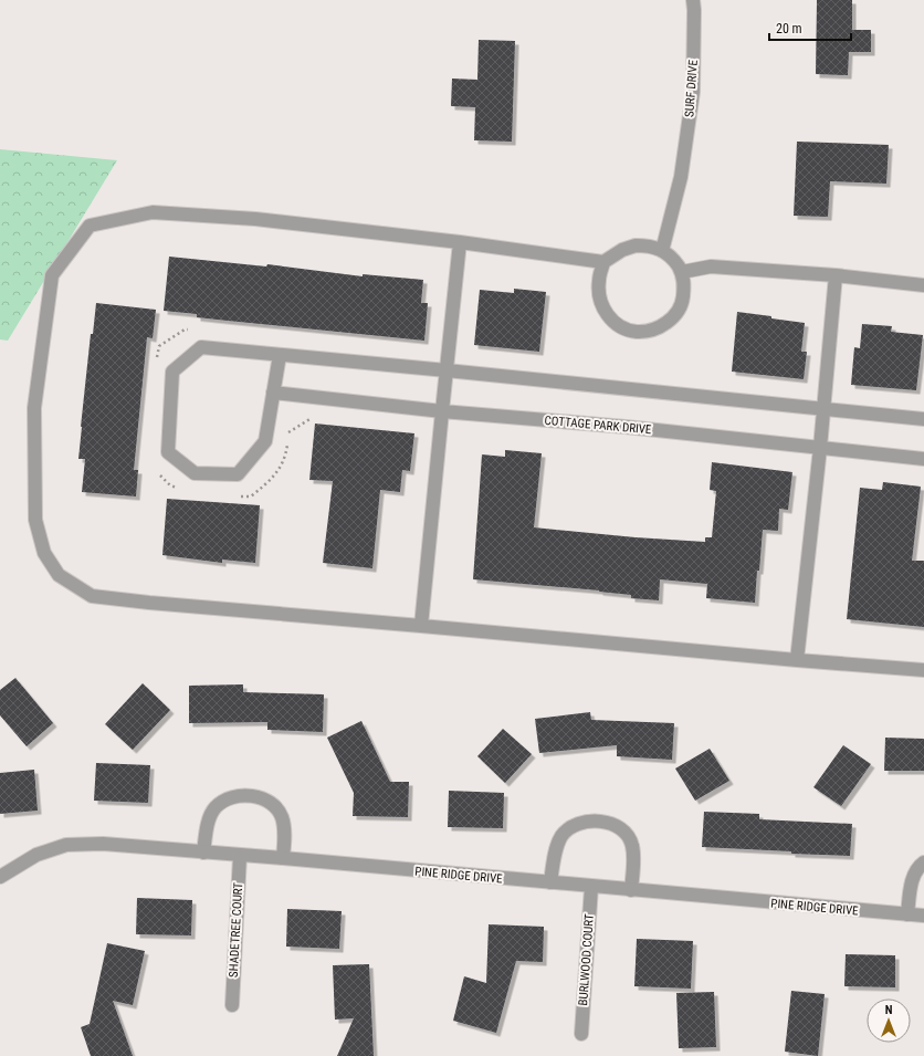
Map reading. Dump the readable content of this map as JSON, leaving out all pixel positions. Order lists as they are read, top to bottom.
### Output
{
  "streets": {
    "street": [
      "SURF DRIVE",
      "COTTAGE PARK DRIVE",
      "PINE RIDGE DRIVE",
      "SHADETREE COURT",
      "BURLWOOD COURT"
    ]
  },
  "crossings": [
    ["PINE RIDGE DRIVE", "SHADETREE COURT"],
    ["PINE RIDGE DRIVE", "BURLWOOD COURT"]
  ],
  "scale_bar": "20 m",
  "north": "top"
}
